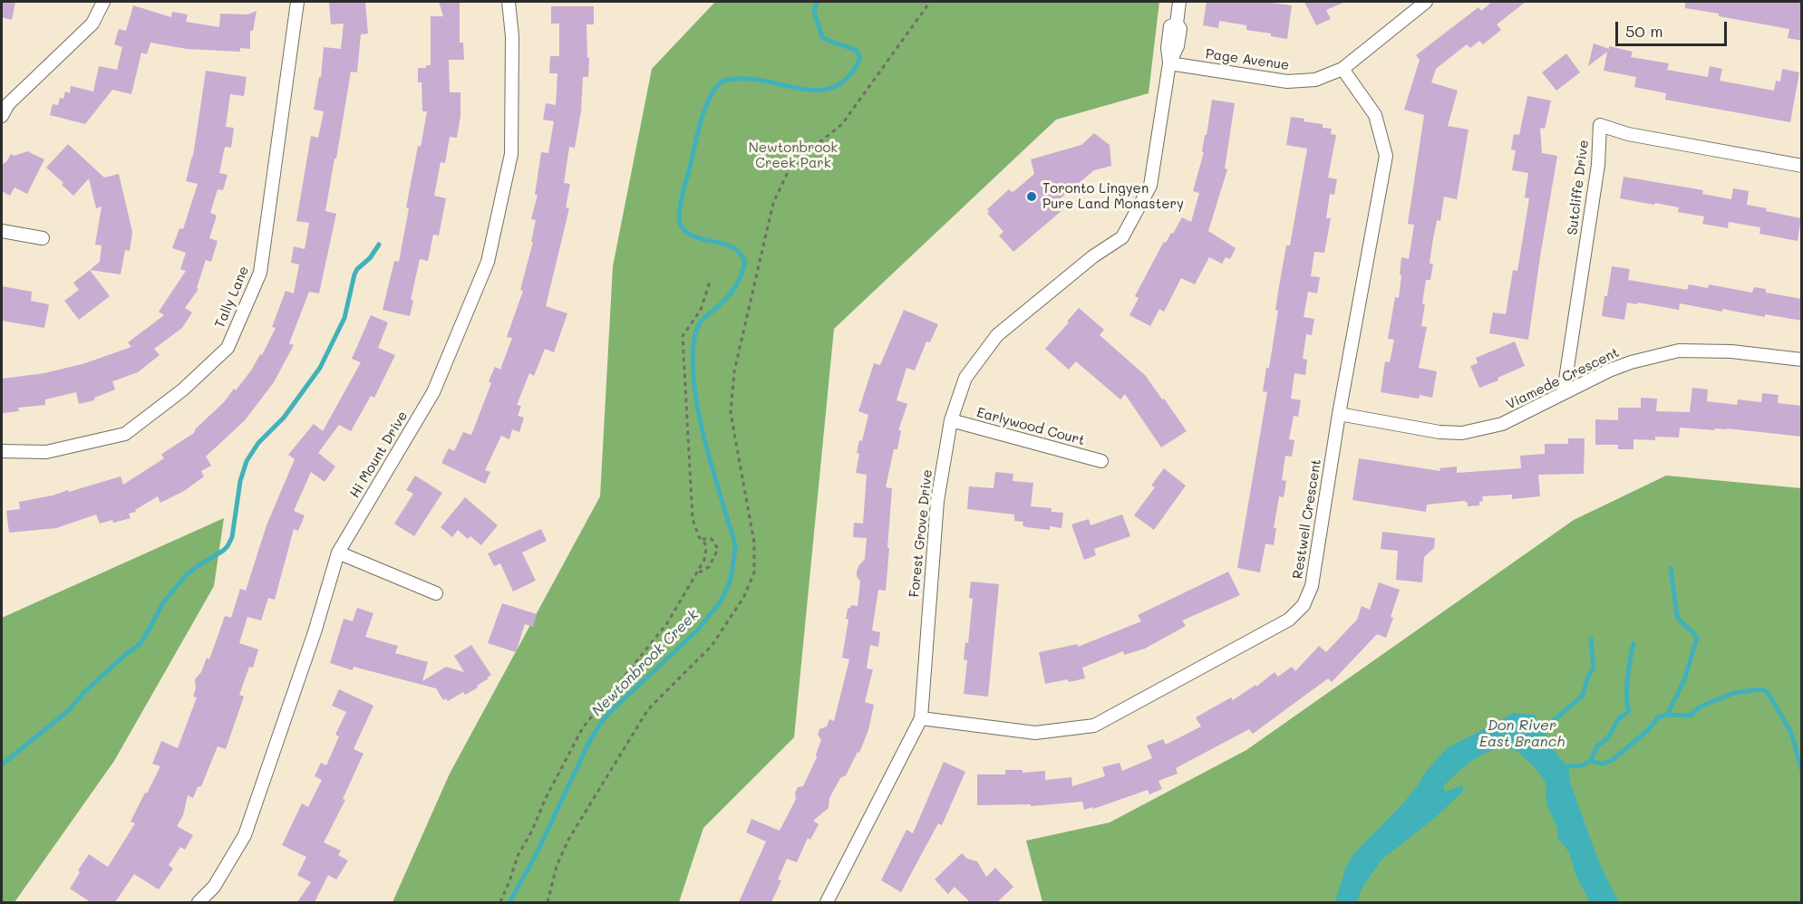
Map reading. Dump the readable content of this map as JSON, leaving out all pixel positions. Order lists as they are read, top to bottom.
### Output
{
  "streets": {
    "street": [
      "Page Avenue",
      "Sutcliffe Drive",
      "Tally Lane",
      "Viamede Crescent",
      "Earlywood Court",
      "Hi Mount Drive",
      "Restwell Crescent",
      "Forest Grove Drive"
    ]
  },
  "crossings": [
    ["Page Avenue", "Restwell Crescent"],
    ["Page Avenue", "Forest Grove Drive"],
    ["Sutcliffe Drive", "Viamede Crescent"],
    ["Viamede Crescent", "Restwell Crescent"],
    ["Earlywood Court", "Forest Grove Drive"],
    ["Restwell Crescent", "Forest Grove Drive"]
  ],
  "water": ["Newtonbrook Creek", "Don River East Branch"],
  "parks": ["Newtonbrook Creek Park"],
  "places": ["Toronto Lingyen Pure Land Monastery"],
  "scale_bar": "50 m"
}
